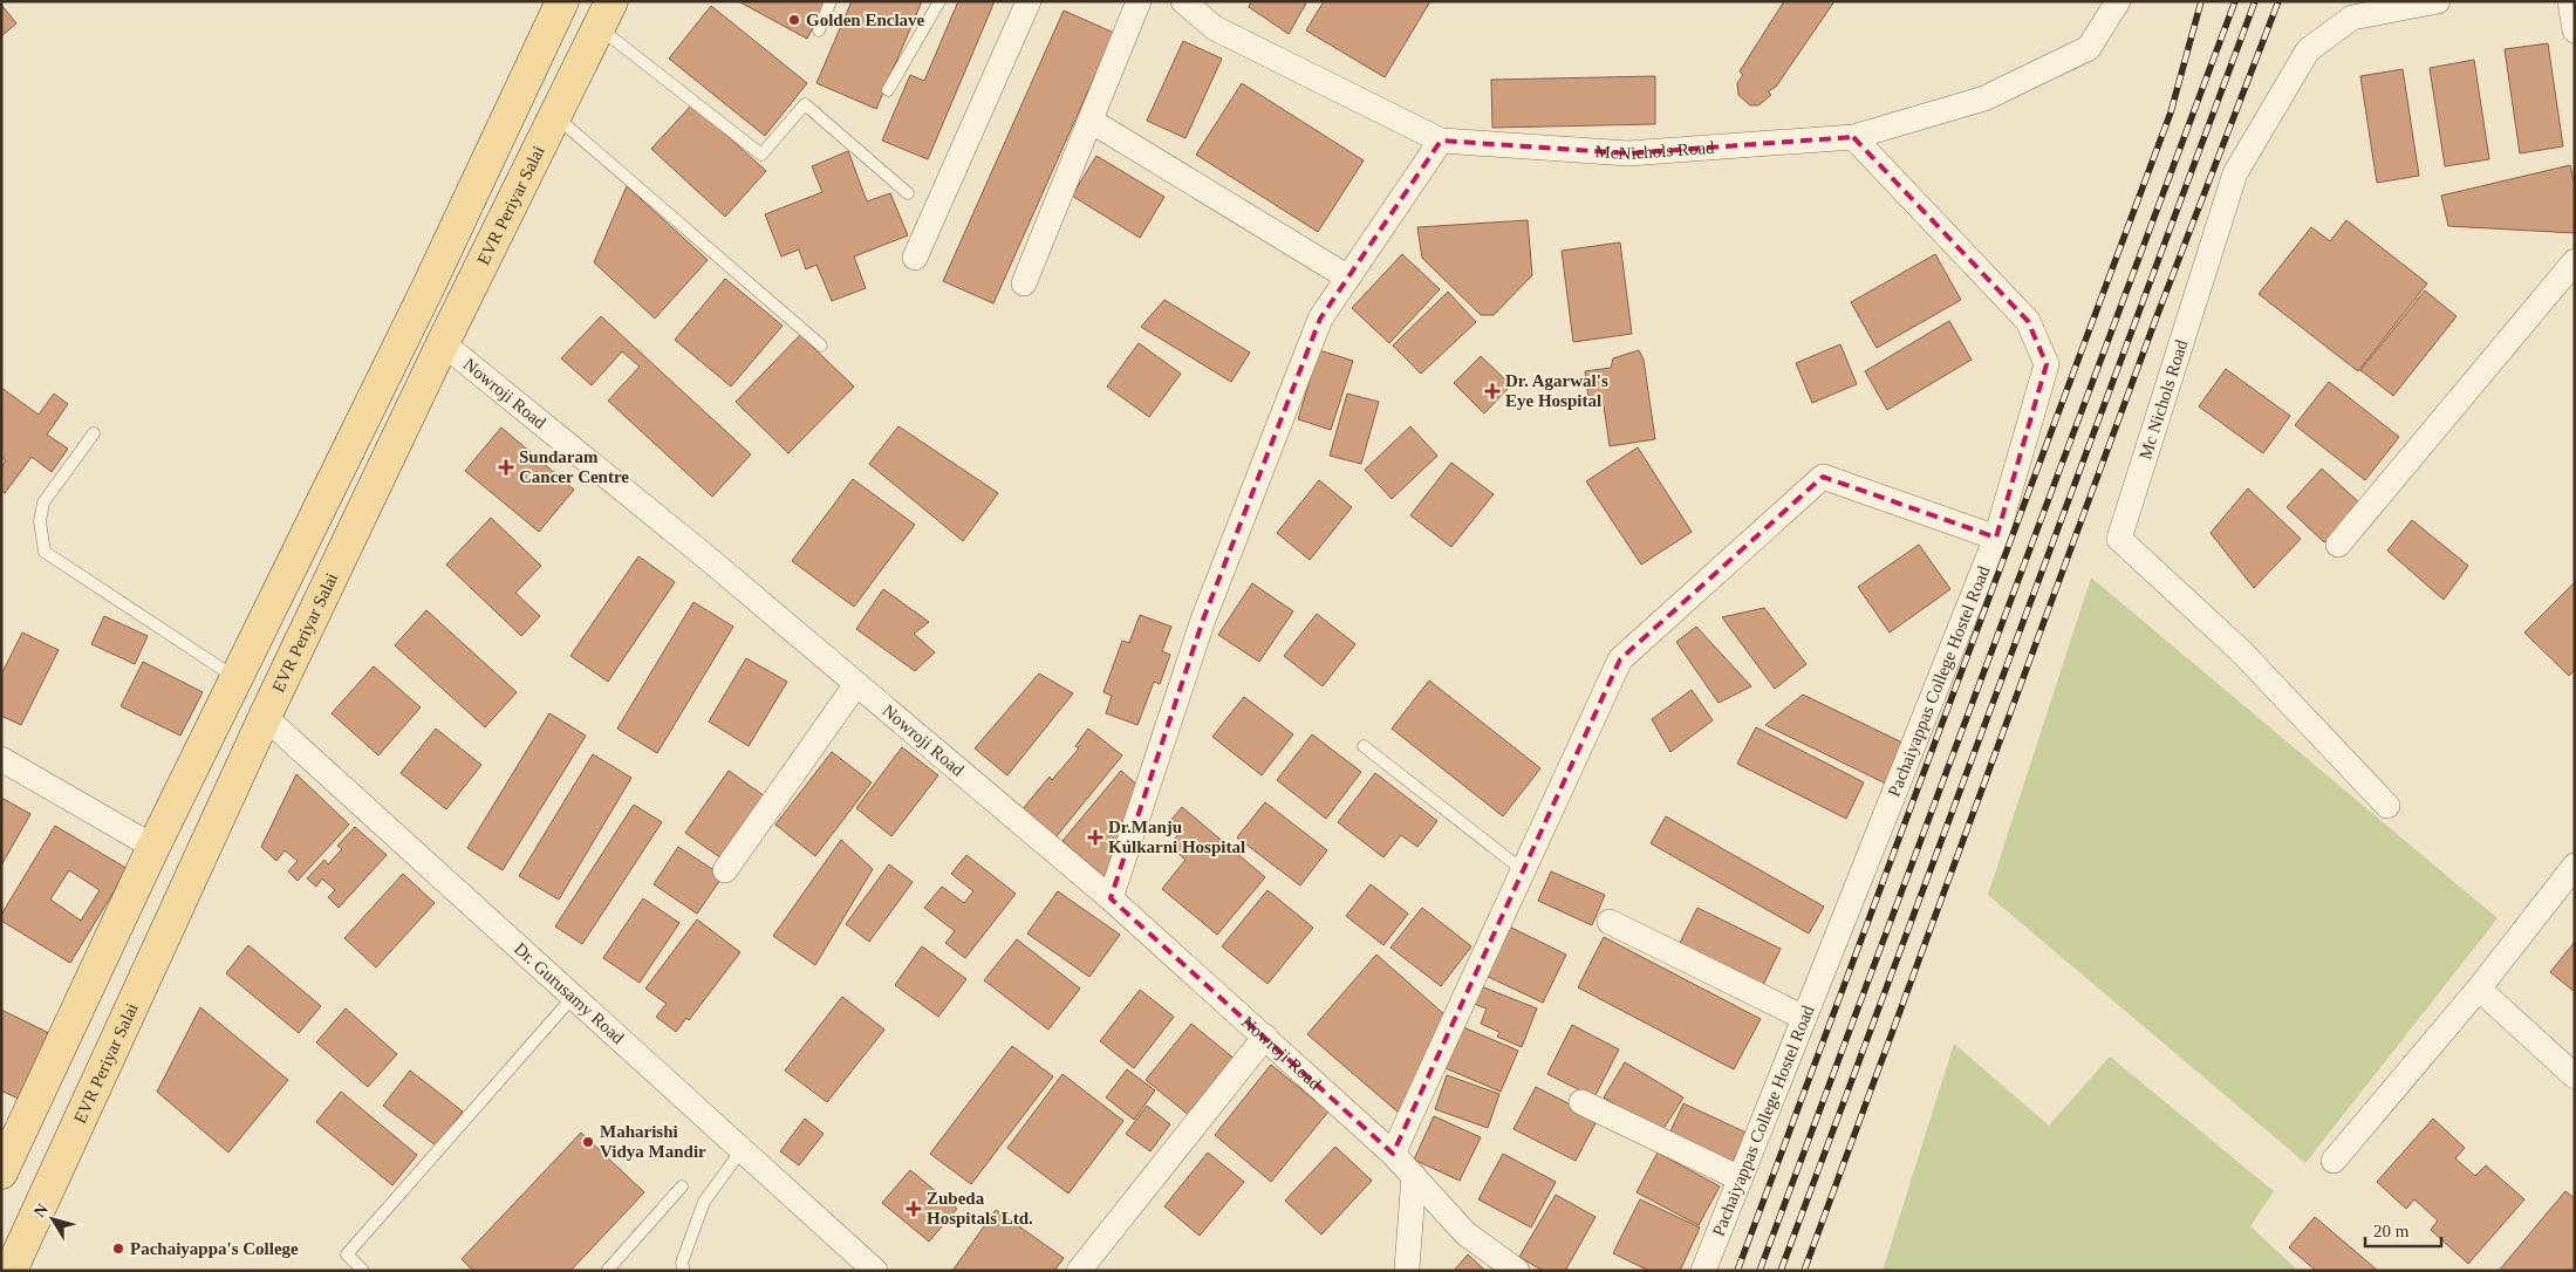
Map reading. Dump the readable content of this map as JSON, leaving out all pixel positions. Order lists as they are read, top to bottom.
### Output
{
  "streets": {
    "main road": ["EVR Periyar Salai"],
    "street": [
      "McNichols Road",
      "Nowroji Road",
      "Mc Nichols Road",
      "Pachaiyappas College Hostel Road",
      "Dr. Gurusamy Road"
    ]
  },
  "crossings": [
    ["McNichols Road", "Pachaiyappas College Hostel Road"],
    ["EVR Periyar Salai", "Nowroji Road"],
    ["EVR Periyar Salai", "Dr. Gurusamy Road"]
  ],
  "places": {
    "other": ["Golden Enclave", "Maharishi Vidya Mandir", "Pachaiyappa's College"],
    "health": [
      "Dr. Agarwal's Eye Hospital",
      "Sundaram Cancer Centre",
      "Dr.Manju Kulkarni Hospital",
      "Zubeda Hospitals Ltd."
    ]
  },
  "scale_bar": "20 m",
  "north": "top left"
}
